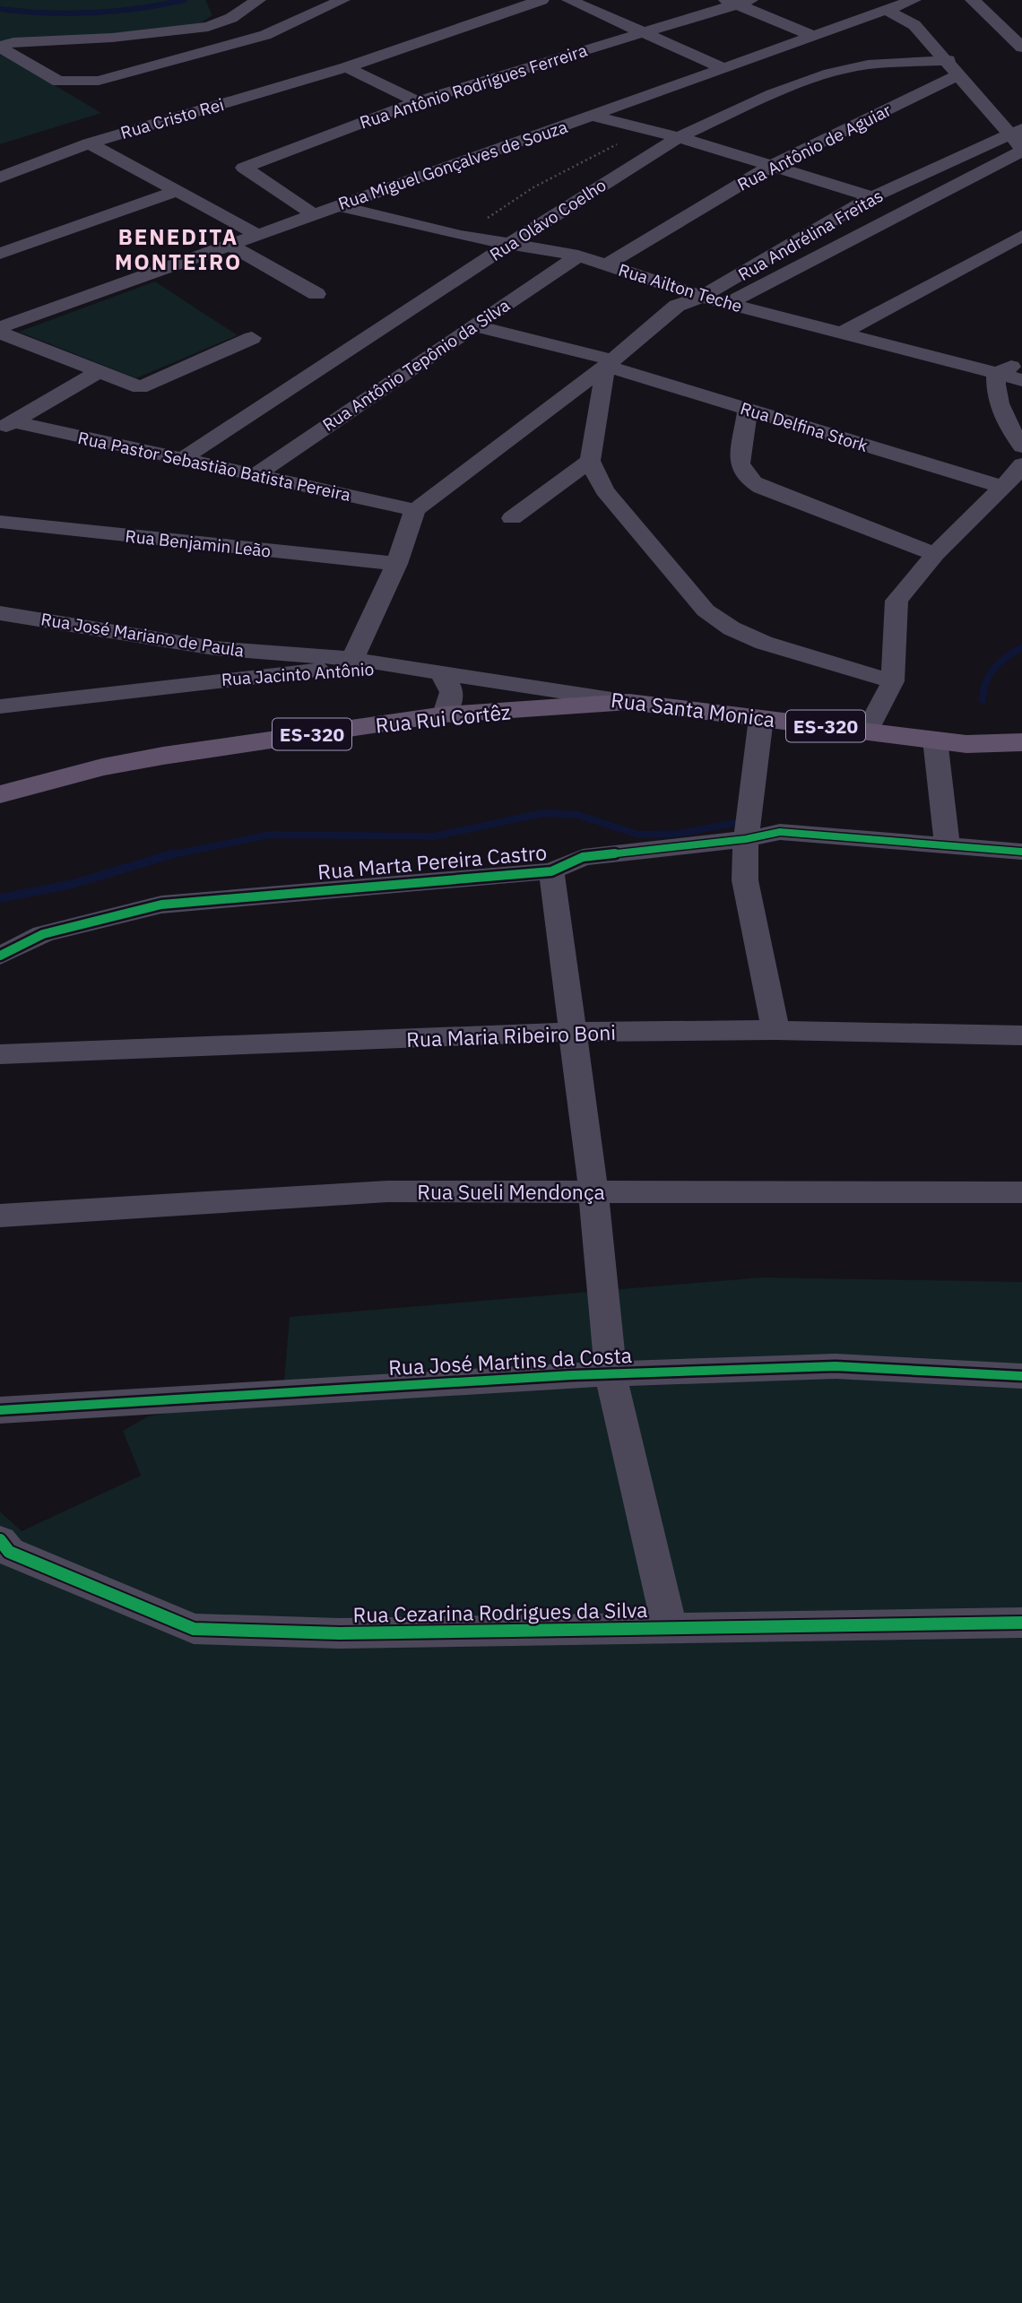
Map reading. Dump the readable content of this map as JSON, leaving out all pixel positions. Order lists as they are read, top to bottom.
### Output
{
  "streets": {
    "main road": ["Rua Santa Monica", "Rua Rui Cortêz", "ES-320"],
    "street": [
      "Rua Antônio Rodrigues Ferreira",
      "Rua Cristo Rei",
      "Rua Antônio de Aguiar",
      "Rua Miguel Gonçalves de Souza",
      "Rua Olávo Coelho",
      "Rua Andrélina Freitas",
      "Rua Ailton Teche",
      "Rua Antônio Tepônio da Silva",
      "Rua Delfina Stork",
      "Rua Pastor Sebastião Batista Pereira",
      "Rua Benjamin Leão",
      "Rua José Mariano de Paula",
      "Rua Jacinto Antônio",
      "Rua Marta Pereira Castro",
      "Rua Maria Ribeiro Boni",
      "Rua Sueli Mendonça",
      "Rua José Martins da Costa",
      "Rua Cezarina Rodrigues da Silva"
    ]
  },
  "crossings": [
    ["Rua Antônio Rodrigues Ferreira", "Rua Miguel Gonçalves de Souza"],
    ["Rua Antônio de Aguiar", "Rua Olávo Coelho"],
    ["Rua Antônio de Aguiar", "Rua Ailton Teche"],
    ["Rua Miguel Gonçalves de Souza", "Rua Ailton Teche"],
    ["Rua Olávo Coelho", "Rua Ailton Teche"],
    ["Rua Olávo Coelho", "Rua Pastor Sebastião Batista Pereira"],
    ["Rua Andrélina Freitas", "Rua Ailton Teche"],
    ["Rua Andrélina Freitas", "Rua Delfina Stork"],
    ["Rua Andrélina Freitas", "Rua Pastor Sebastião Batista Pereira"],
    ["Rua Ailton Teche", "Rua Antônio Tepônio da Silva"],
    ["Rua Antônio Tepônio da Silva", "Rua Pastor Sebastião Batista Pereira"],
    ["Rua José Mariano de Paula", "Rua Jacinto Antônio"],
    ["Rua Jacinto Antônio", "Rua Santa Monica"],
    ["Rua Santa Monica", "Rua Rui Cortêz"]
  ],
  "districts": ["BENEDITA MONTEIRO"]
}
